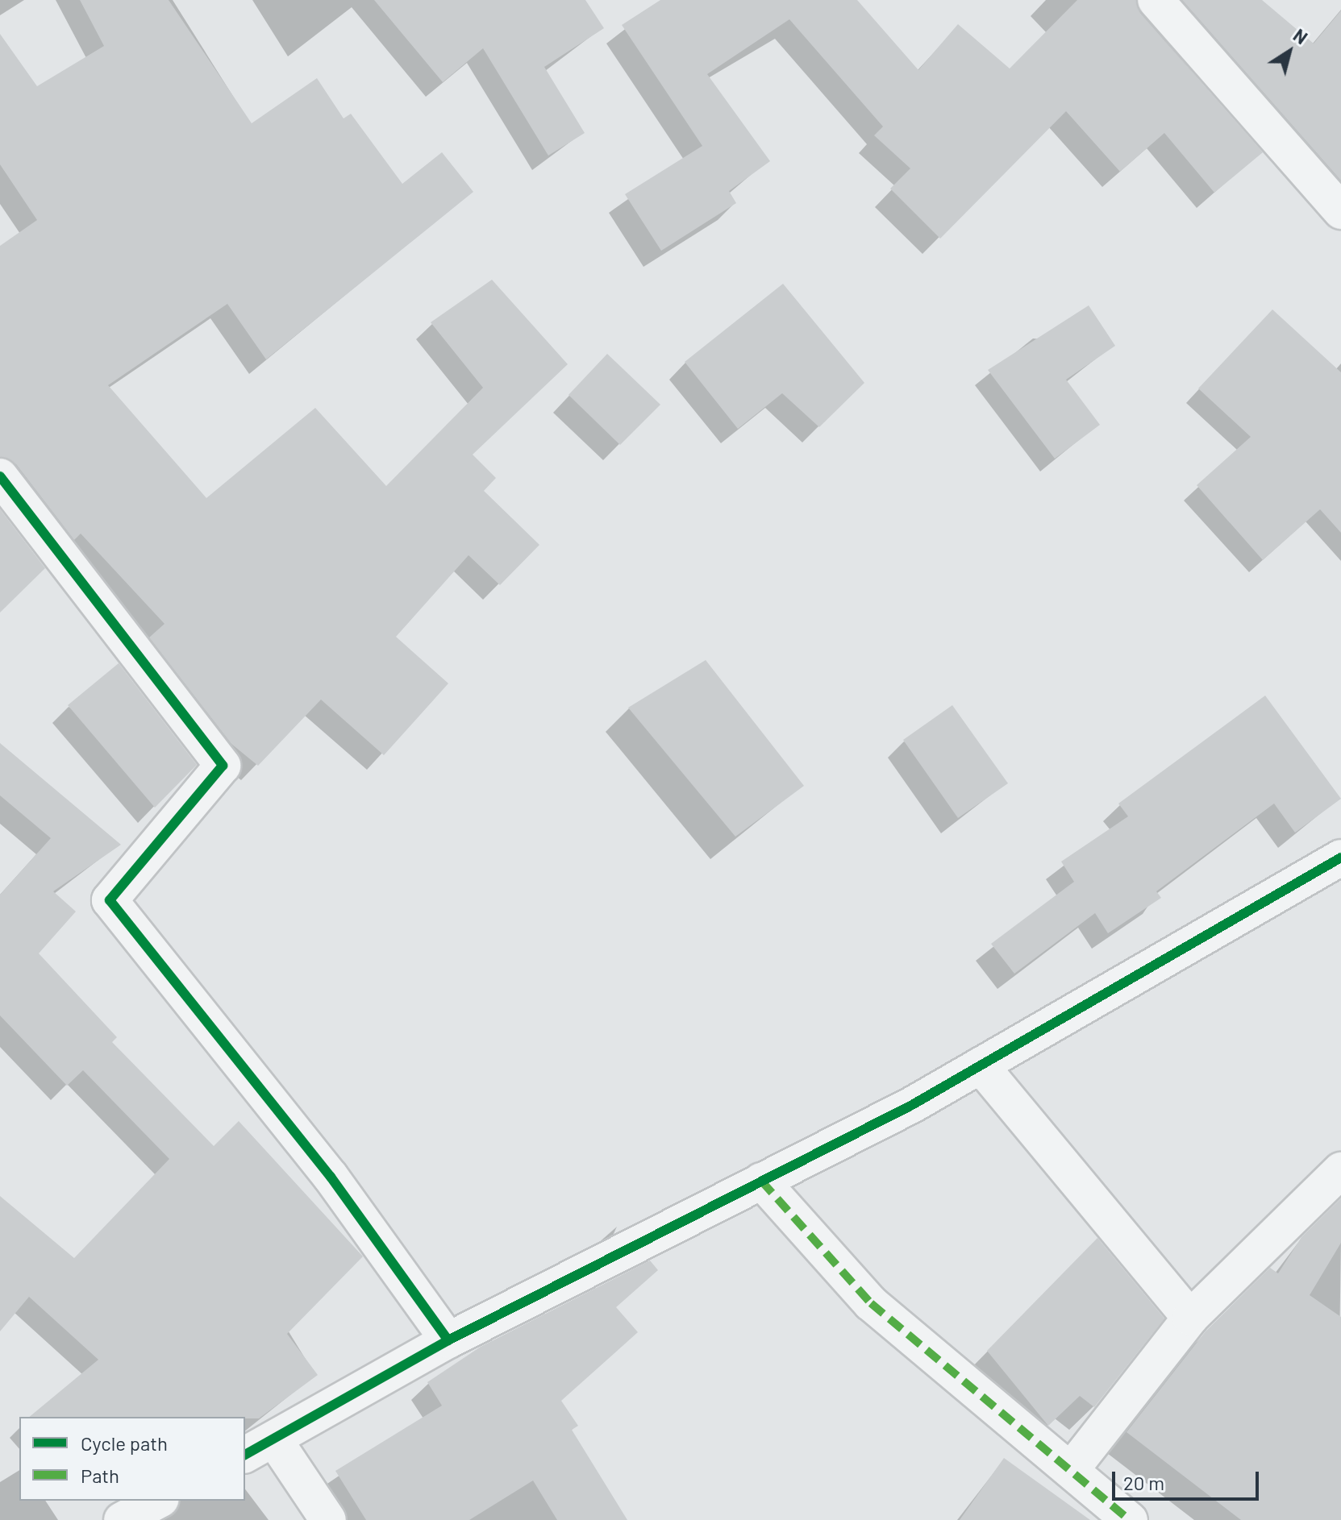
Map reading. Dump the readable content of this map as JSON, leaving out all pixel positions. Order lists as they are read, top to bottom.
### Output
{
  "legend": ["Cycle path", "Path"],
  "scale_bar": "20 m",
  "north": "top right"
}
